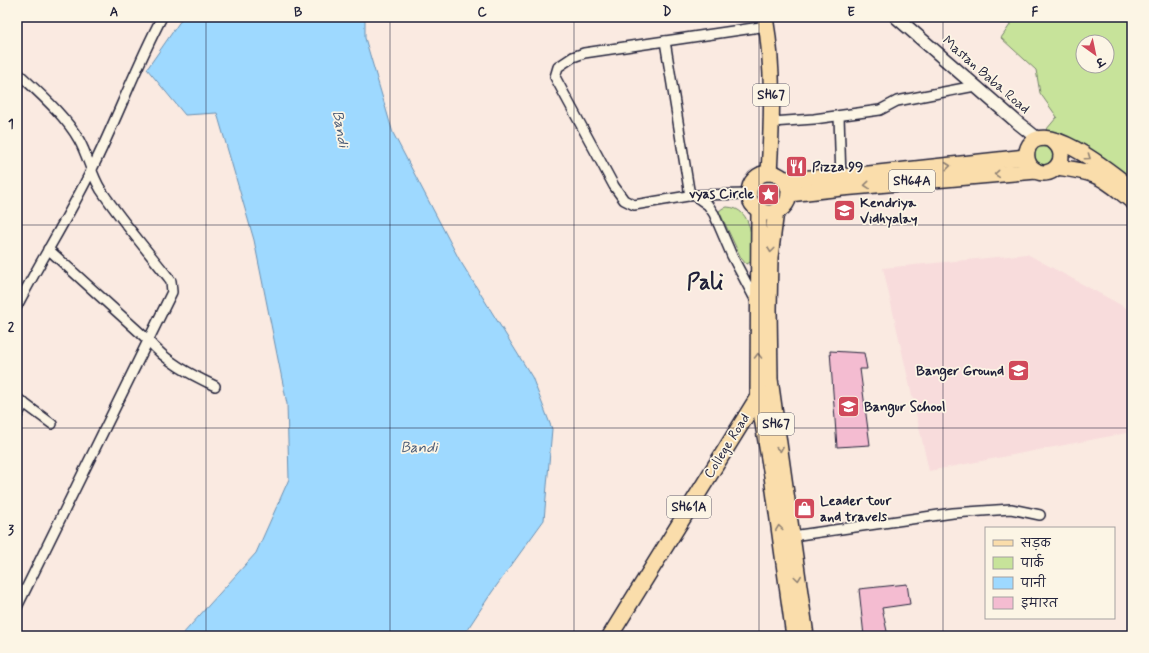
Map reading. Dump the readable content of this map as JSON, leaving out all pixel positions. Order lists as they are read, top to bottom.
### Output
{
  "streets": {
    "main road": [
      "SH67",
      "SH64A",
      "College Road",
      "SH61A"
    ],
    "street": ["Mastan Baba Road"]
  },
  "crossings": [
    ["Mastan Baba Road", "SH64A"],
    ["SH67", "SH64A"],
    ["SH67", "College Road"]
  ],
  "districts": ["Pali"],
  "water": ["Bandi"],
  "places": {
    "restaurant": ["Pizza 99"],
    "place": ["vyas Circle"],
    "school or university": ["Kendriya Vidhyalay", "Banger Ground", "Bangur School"],
    "shop": ["Leader tour and travels"]
  },
  "legend": [
    "सड़क",
    "पार्क",
    "पानी",
    "इमारत"
  ],
  "north": "bottom right",
  "grid": {
    "columns": [
      "A",
      "B",
      "C",
      "D",
      "E",
      "F"
    ],
    "rows": ["1", "2", "3"]
  }
}
